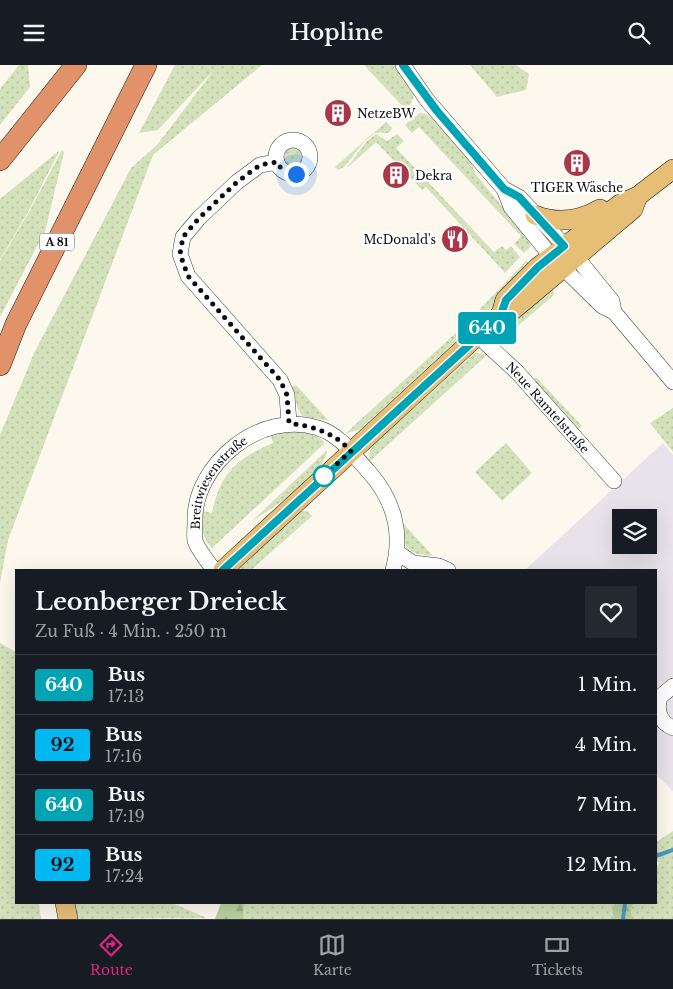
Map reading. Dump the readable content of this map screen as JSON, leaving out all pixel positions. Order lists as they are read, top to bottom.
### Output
{
  "streets": {
    "highway": ["A 81"],
    "street": ["Neue Ramtelstraße", "Breitwiesenstraße"]
  },
  "places": {
    "building": ["NetzeBW", "TIGER Wäsche", "Dekra"],
    "restaurant": ["McDonald's"]
  },
  "lines": ["bus line 640"],
  "page": {
    "header": "Hopline",
    "on_map": "640",
    "heading": ["Leonberger Dreieck", "Zu Fuß · 4 Min. · 250 m"],
    "list": [
      {
        "mark": "640",
        "name": "Bus",
        "note": "17:13",
        "value": "1 Min."
      },
      {
        "mark": "92",
        "name": "Bus",
        "note": "17:16",
        "value": "4 Min."
      },
      {
        "mark": "640",
        "name": "Bus",
        "note": "17:19",
        "value": "7 Min."
      },
      {
        "mark": "92",
        "name": "Bus",
        "note": "17:24",
        "value": "12 Min."
      }
    ],
    "tabs": ["Route", "Karte", "Tickets"]
  }
}
